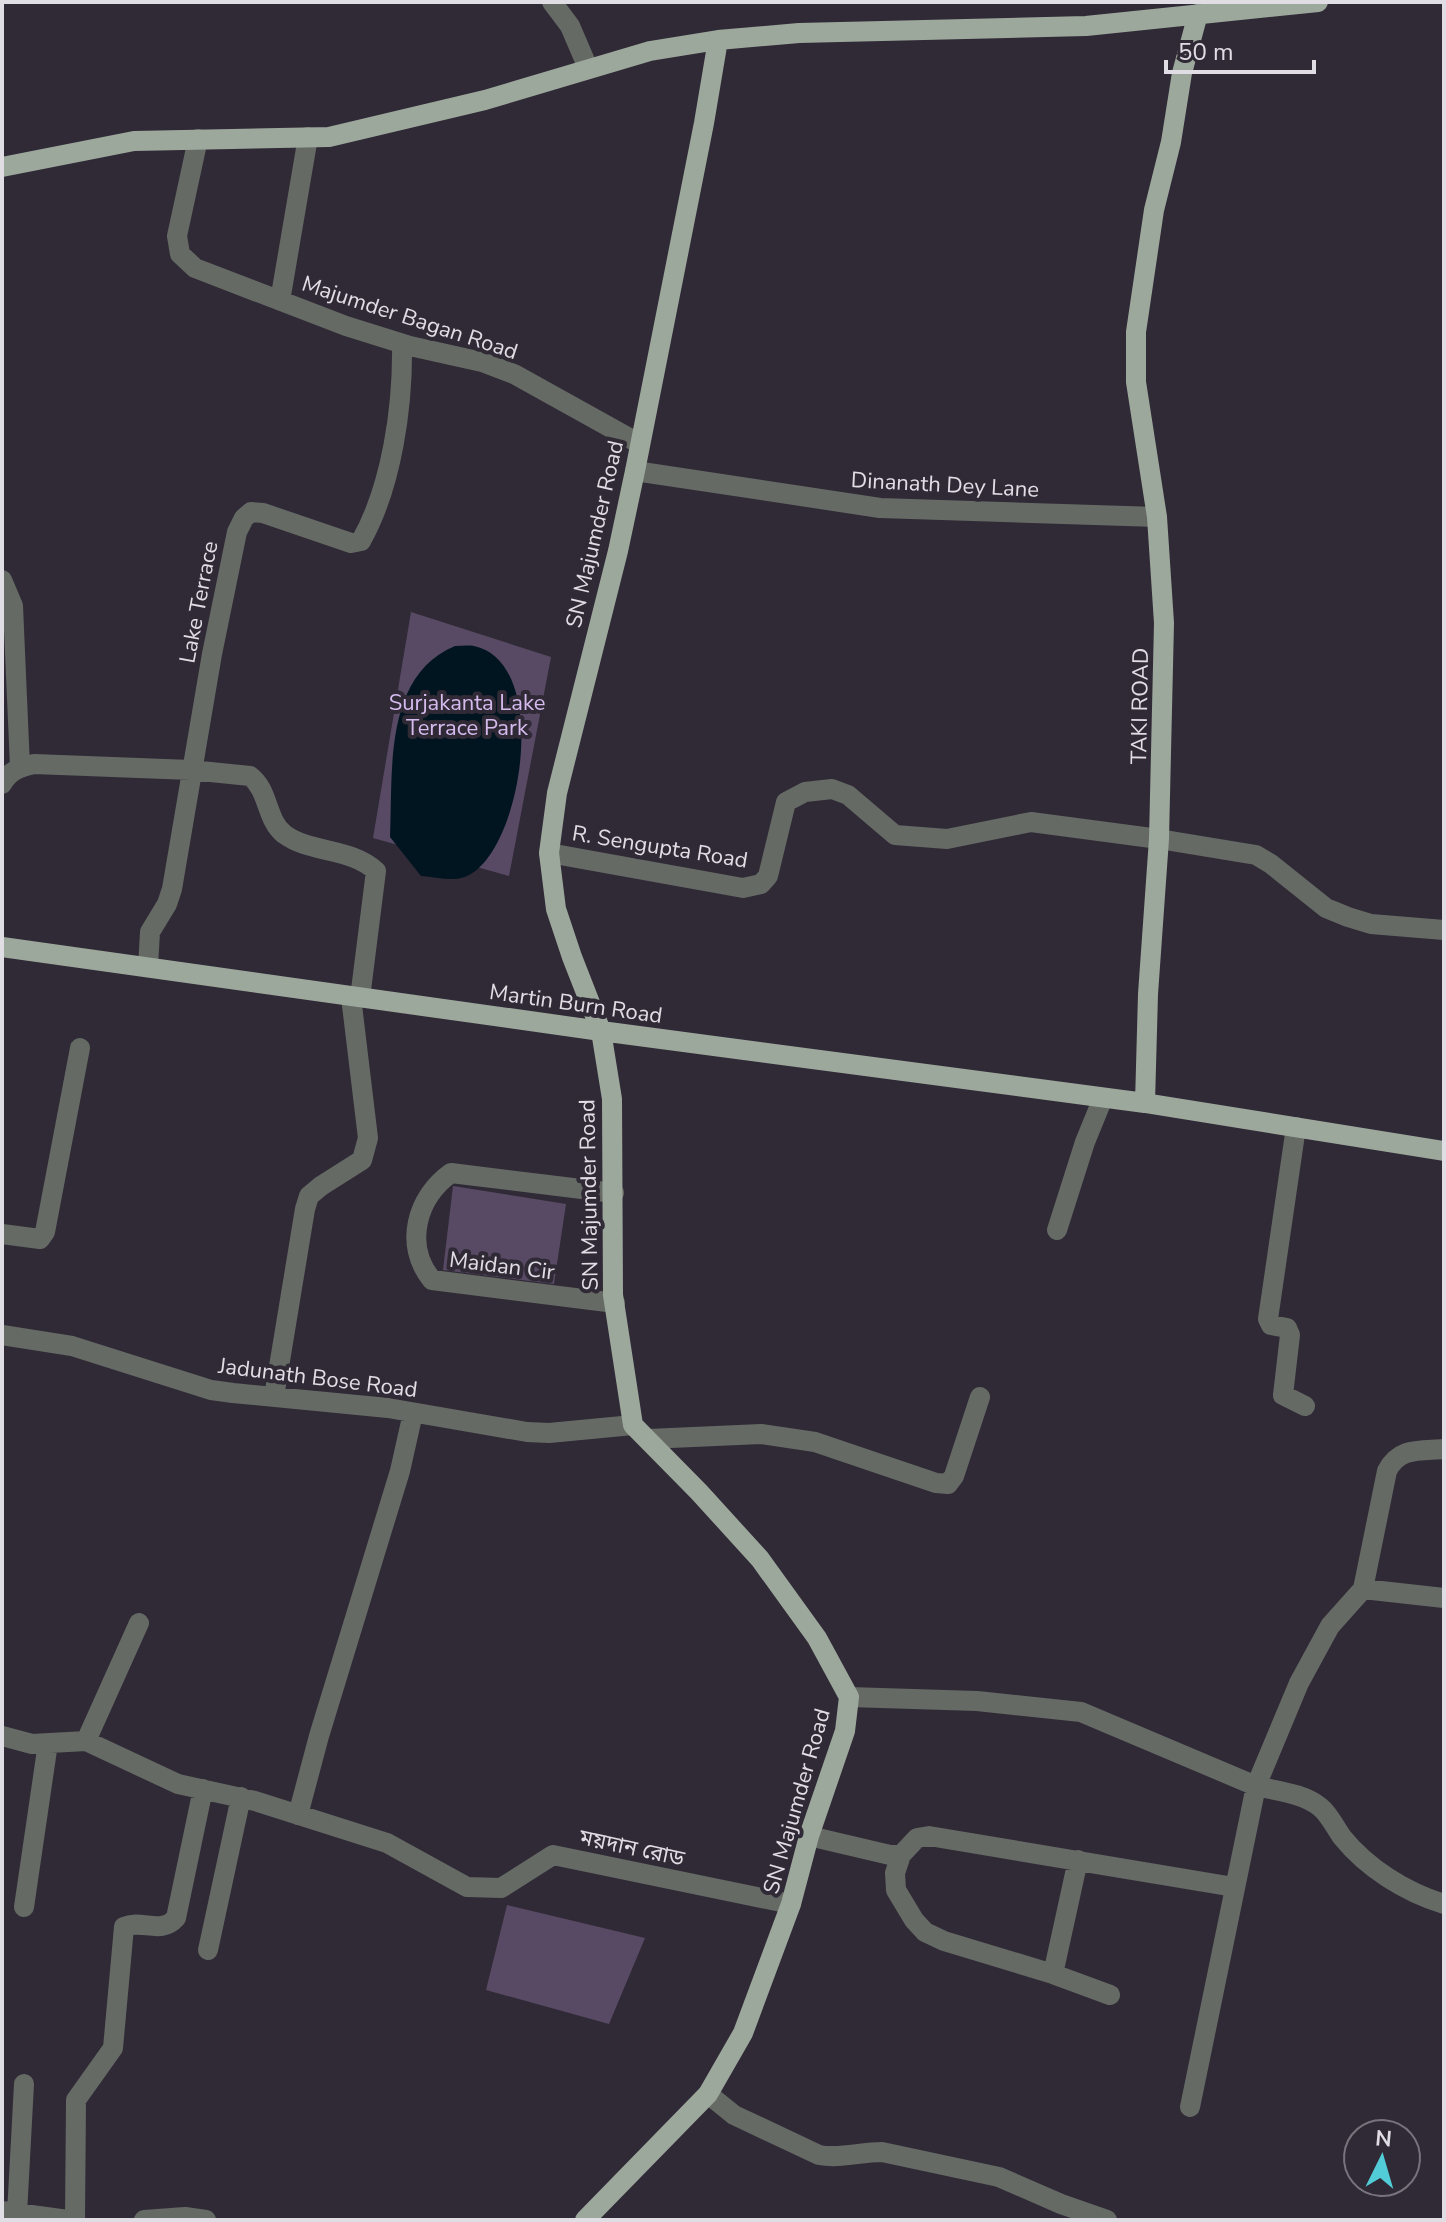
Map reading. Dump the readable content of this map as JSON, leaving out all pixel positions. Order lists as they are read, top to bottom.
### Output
{
  "streets": {
    "main road": ["SN Majumder Road", "TAKI ROAD", "Martin Burn Road"],
    "street": [
      "Majumder Bagan Road",
      "Dinanath Dey Lane",
      "Lake Terrace",
      "R. Sengupta Road",
      "Maidan Cir",
      "Jadunath Bose Road",
      "ময়দান রোড"
    ]
  },
  "crossings": [
    ["Majumder Bagan Road", "SN Majumder Road"],
    ["Majumder Bagan Road", "Lake Terrace"],
    ["Dinanath Dey Lane", "SN Majumder Road"],
    ["Dinanath Dey Lane", "TAKI ROAD"],
    ["SN Majumder Road", "R. Sengupta Road"],
    ["SN Majumder Road", "Martin Burn Road"],
    ["SN Majumder Road", "Maidan Cir"],
    ["SN Majumder Road", "Jadunath Bose Road"],
    ["SN Majumder Road", "ময়দান রোড"],
    ["Lake Terrace", "Martin Burn Road"],
    ["TAKI ROAD", "R. Sengupta Road"],
    ["TAKI ROAD", "Martin Burn Road"]
  ],
  "parks": ["Surjakanta Lake Terrace Park"],
  "scale_bar": "50 m",
  "north": "top"
}
